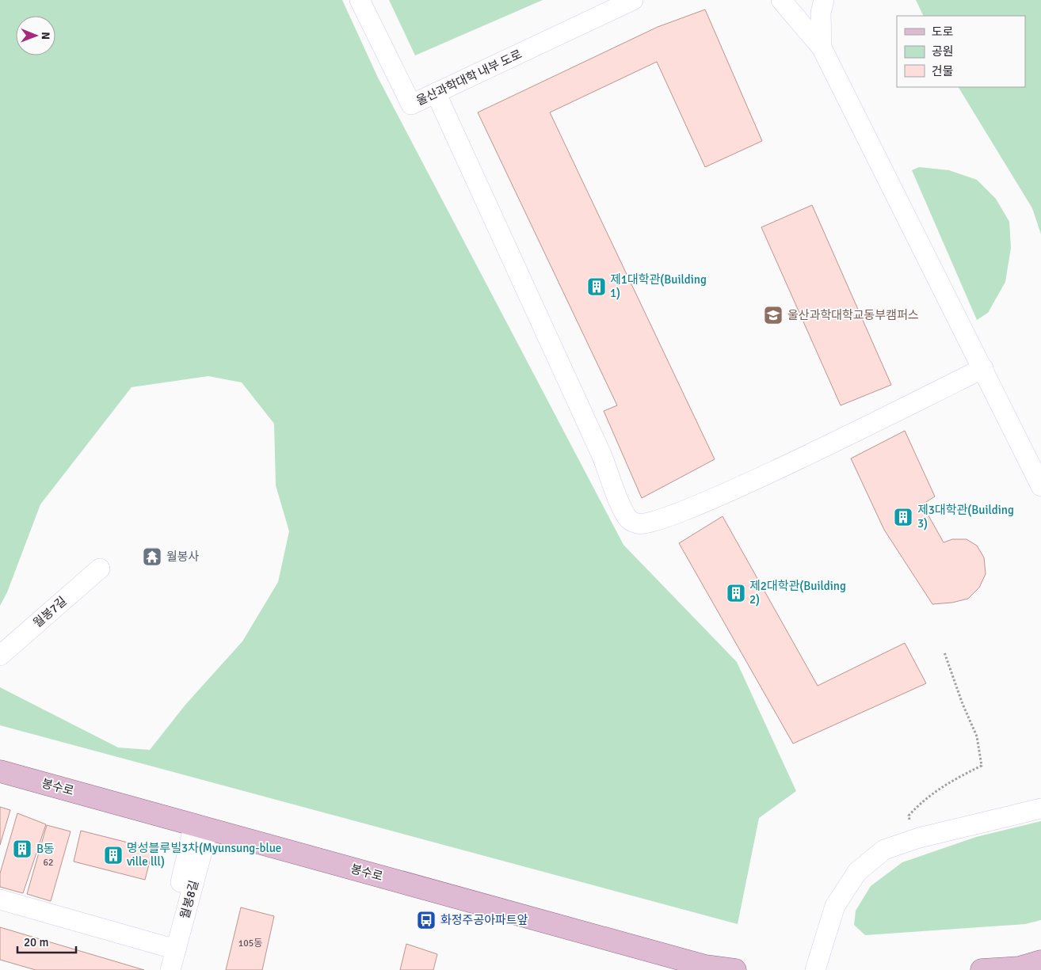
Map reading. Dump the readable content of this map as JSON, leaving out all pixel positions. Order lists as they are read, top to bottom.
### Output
{
  "streets": {
    "main road": ["봉수로"],
    "street": ["울산과학대학 내부 도로", "월봉7길", "월봉8길"]
  },
  "crossings": [
    ["봉수로", "월봉8길"]
  ],
  "places": {
    "building": [
      "제1대학관(Building 1)",
      "제3대학관(Building 3)",
      "제2대학관(Building 2)",
      "B동",
      "명성블루빌3차(Myunsung-blue ville lll)"
    ],
    "school or university": ["울산과학대학교동부캠퍼스"],
    "temple": ["월봉사"],
    "bus stop": ["화정주공아파트앞"]
  },
  "house_numbers": ["62", "105동"],
  "legend": ["도로", "공원", "건물"],
  "scale_bar": "20 m",
  "north": "right"
}
